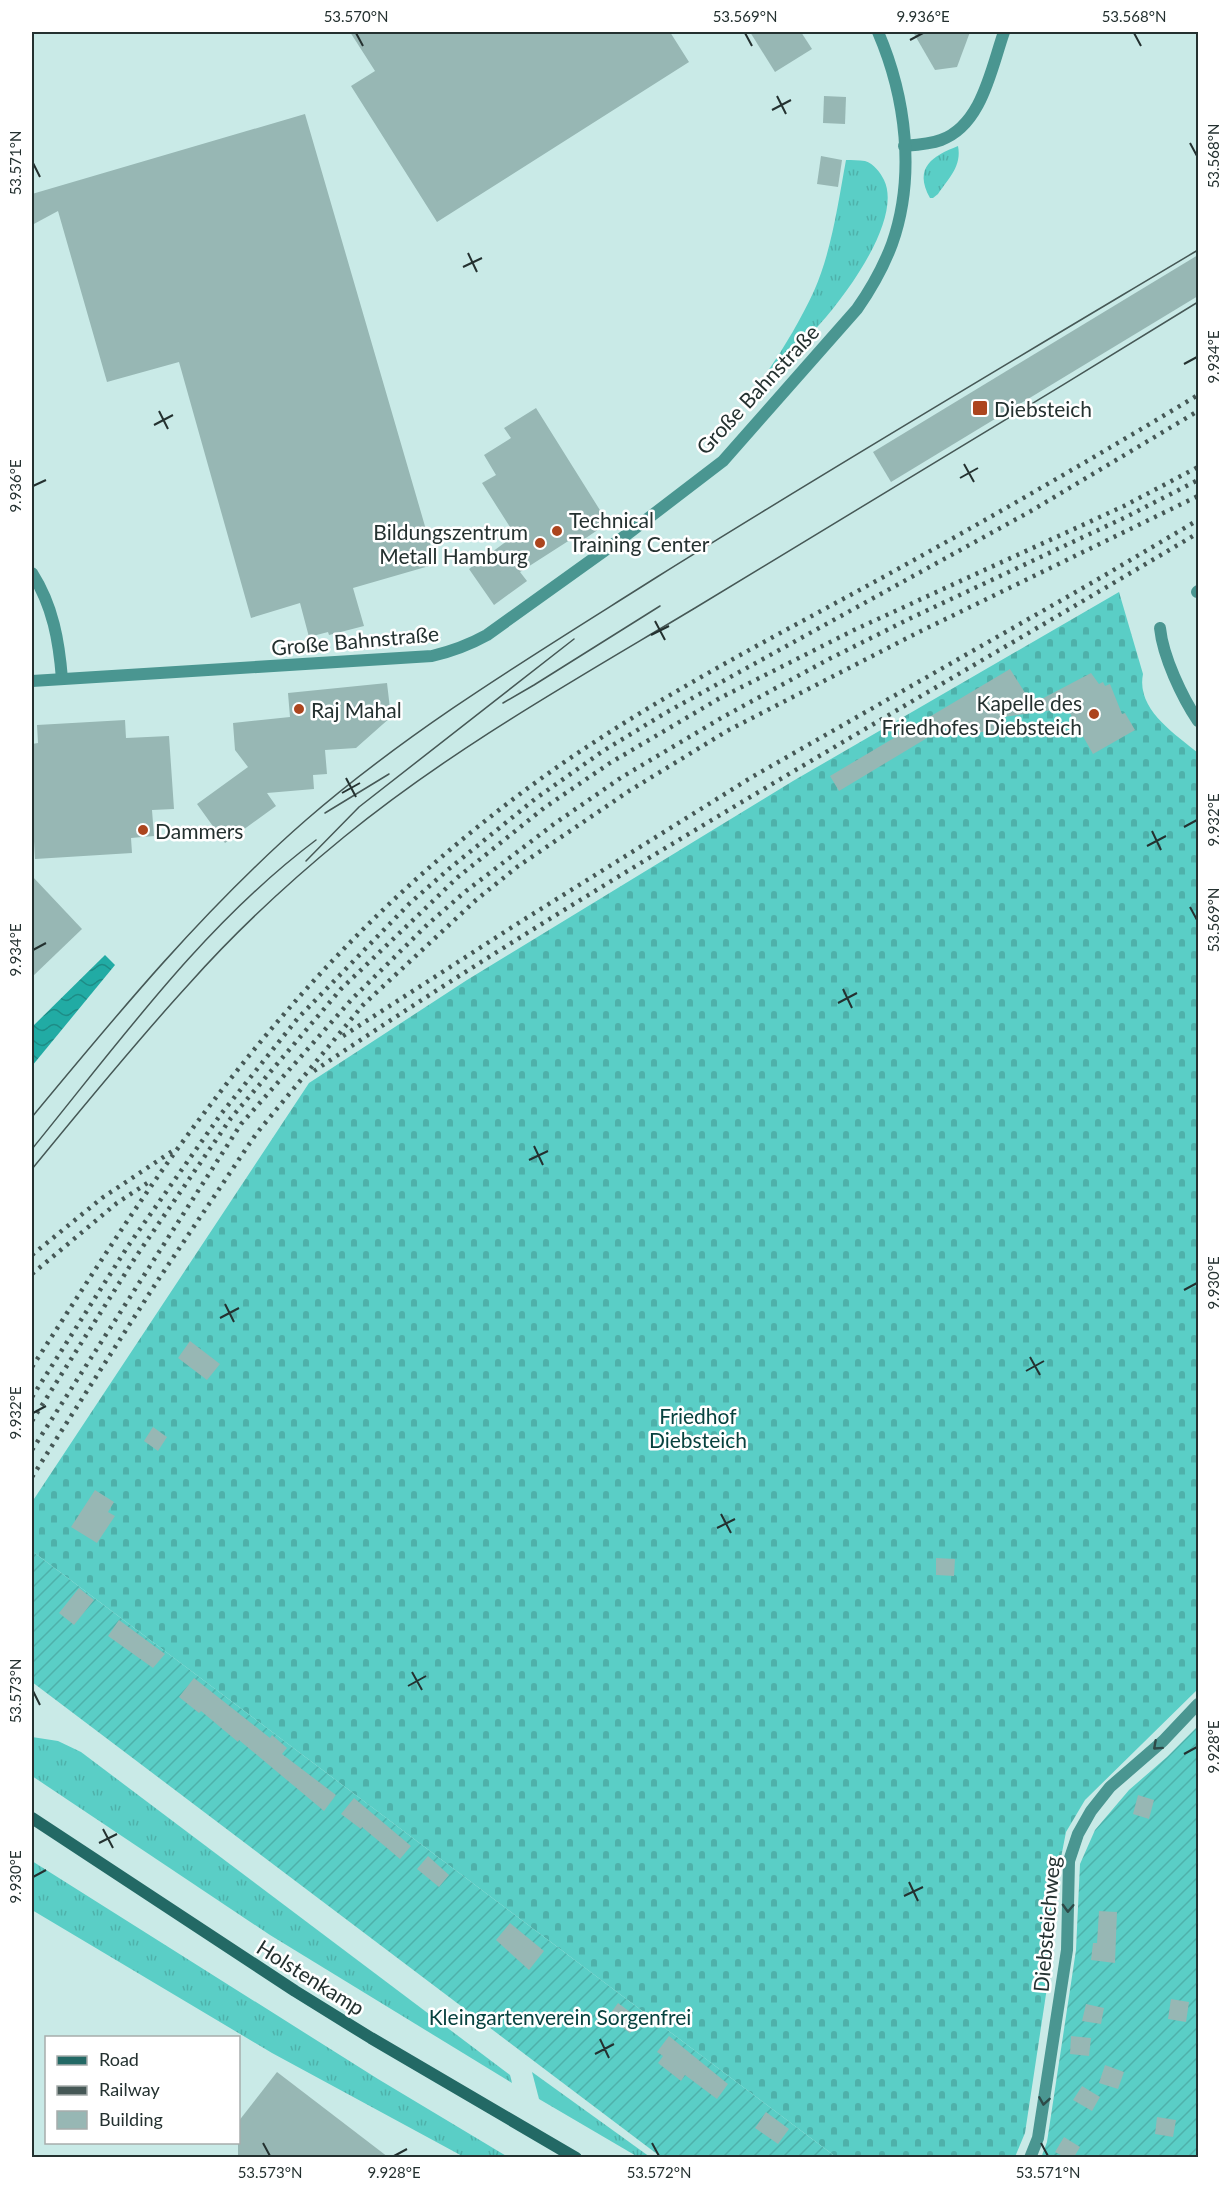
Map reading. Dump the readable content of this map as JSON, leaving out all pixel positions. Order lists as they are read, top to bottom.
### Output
{
  "streets": {
    "main road": ["Holstenkamp"],
    "street": ["Große Bahnstraße", "Diebsteichweg"]
  },
  "one_way": ["Diebsteichweg"],
  "parks": ["Friedhof Diebsteich", "Kleingartenverein Sorgenfrei"],
  "places": {
    "transit": ["Diebsteich"],
    "other": [
      "Technical Training Center",
      "Bildungszentrum Metall Hamburg",
      "Raj Mahal",
      "Kapelle des Friedhofes Diebsteich",
      "Dammers"
    ]
  },
  "legend": ["Road", "Railway", "Building"],
  "coordinates": [
    "53.570°N",
    "53.569°N",
    "9.936°E",
    "53.568°N",
    "53.571°N",
    "9.934°E",
    "9.932°E",
    "9.930°E",
    "53.573°N",
    "9.928°E",
    "53.572°N"
  ]
}
